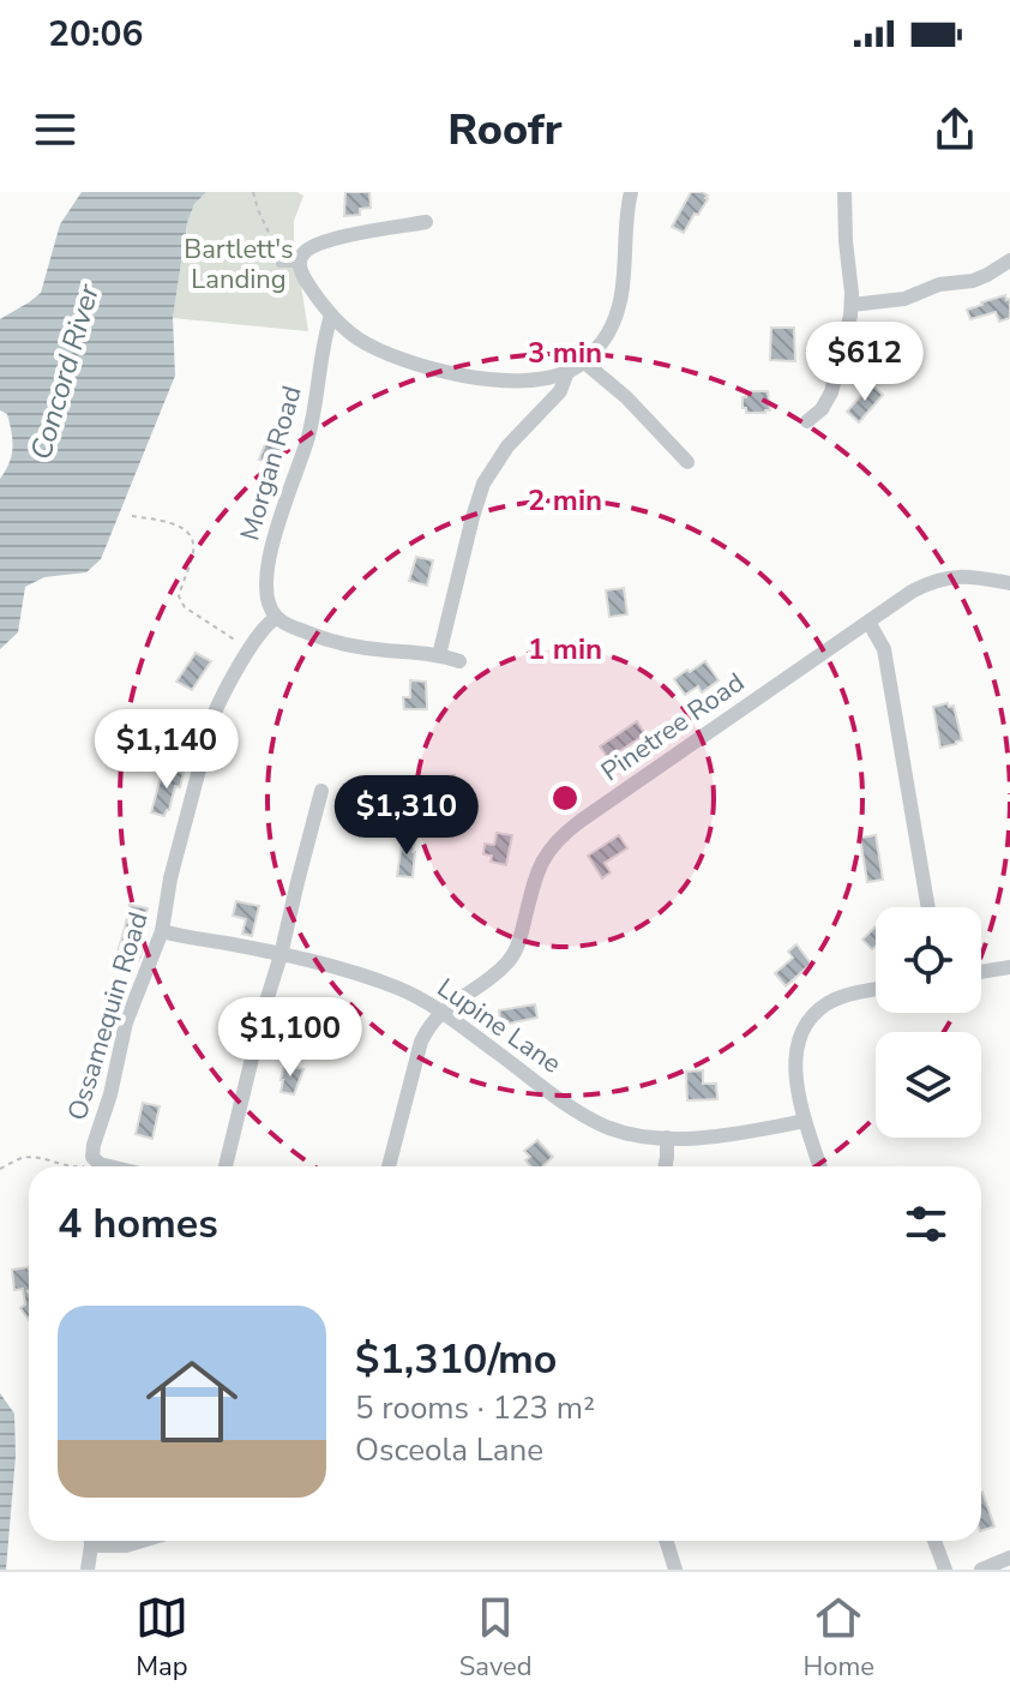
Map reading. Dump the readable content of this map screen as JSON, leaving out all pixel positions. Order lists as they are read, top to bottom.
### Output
{
  "streets": {
    "street": [
      "Morgan Road",
      "Pinetree Road",
      "Ossamequin Road",
      "Lupine Lane"
    ]
  },
  "crossings": [
    ["Morgan Road", "Ossamequin Road"],
    ["Pinetree Road", "Lupine Lane"],
    ["Ossamequin Road", "Lupine Lane"]
  ],
  "water": ["Concord River"],
  "parks": ["Bartlett's Landing"],
  "page": {
    "status": "20:06",
    "header": "Roofr",
    "price": [
      "$612",
      "$1,140",
      "$1,310",
      "$1,100"
    ],
    "heading": "4 homes",
    "list": [
      {
        "name": "$1,310/mo",
        "note": "5 rooms · 123 m² · Osceola Lane"
      }
    ],
    "tabs": ["Map", "Saved", "Home"]
  },
  "rings": ["3 min", "2 min", "1 min"]
}
